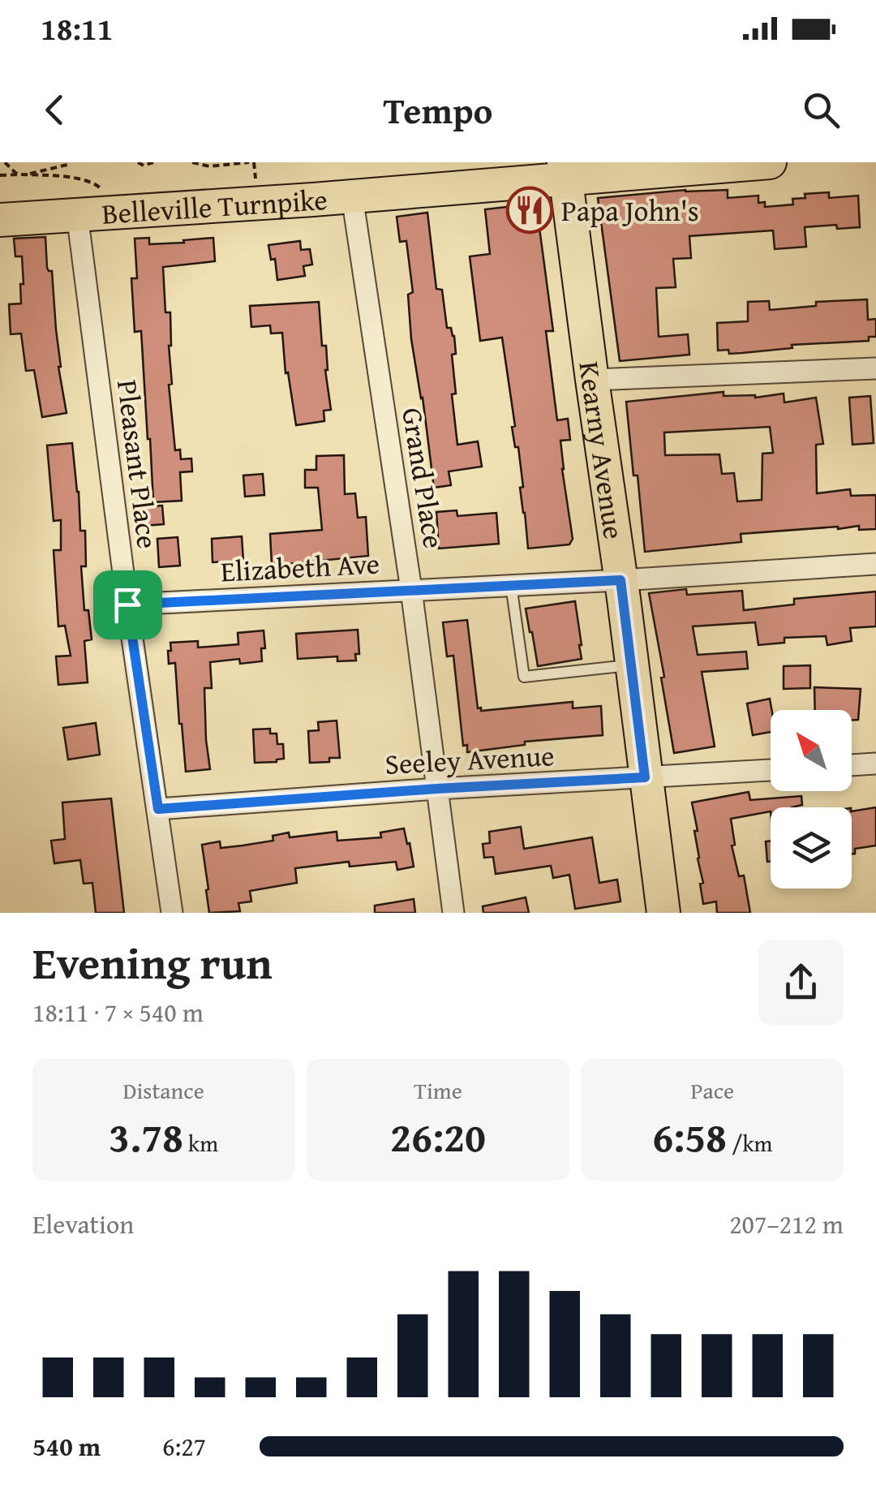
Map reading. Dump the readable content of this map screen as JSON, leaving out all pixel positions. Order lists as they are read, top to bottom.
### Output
{
  "streets": {
    "main road": ["Belleville Turnpike", "Kearny Avenue"],
    "street": [
      "Pleasant Place",
      "Grand Place",
      "Elizabeth Ave",
      "Seeley Avenue"
    ]
  },
  "crossings": [
    ["Belleville Turnpike", "Kearny Avenue"],
    ["Belleville Turnpike", "Pleasant Place"],
    ["Belleville Turnpike", "Grand Place"],
    ["Kearny Avenue", "Elizabeth Ave"],
    ["Kearny Avenue", "Seeley Avenue"],
    ["Pleasant Place", "Elizabeth Ave"],
    ["Pleasant Place", "Seeley Avenue"],
    ["Grand Place", "Elizabeth Ave"],
    ["Grand Place", "Seeley Avenue"]
  ],
  "places": {
    "restaurant": ["Papa John's"]
  },
  "north": "top left",
  "page": {
    "status": "18:11",
    "header": "Tempo",
    "heading": ["Evening run", "18:11 · 7 × 540 m"],
    "stats": [
      ["Distance", "3.78 km"],
      ["Time", "26:20"],
      ["Pace", "6:58 /km"]
    ],
    "chart": ["Elevation", "207–212 m"],
    "list": [
      {
        "name": "540 m",
        "note": "6:27"
      }
    ]
  }
}
